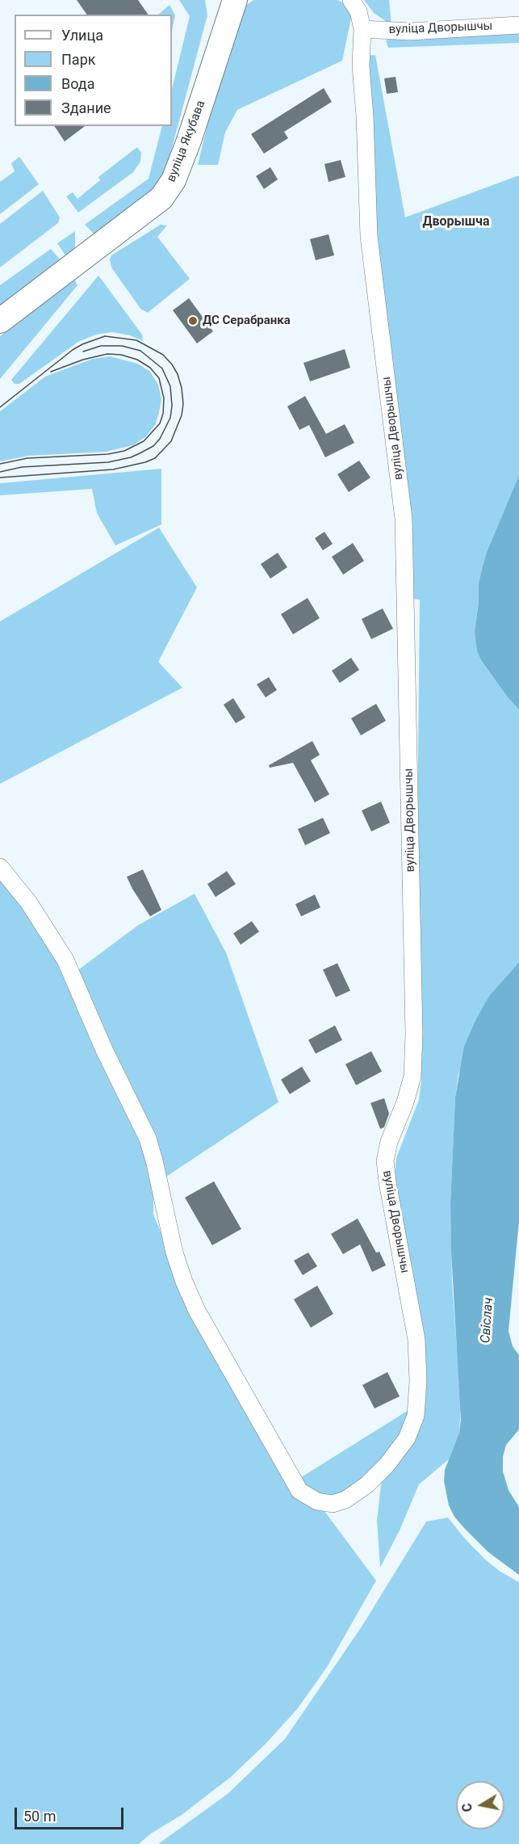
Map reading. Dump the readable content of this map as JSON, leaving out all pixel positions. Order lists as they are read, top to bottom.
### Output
{
  "streets": {
    "main road": ["вуліца Якубава"],
    "street": ["вуліца Дворышчы"]
  },
  "districts": ["Дворышча"],
  "water": ["Свіслач"],
  "places": ["ДС Серабранка"],
  "legend": [
    "Улица",
    "Парк",
    "Вода",
    "Здание"
  ],
  "scale_bar": "50 m",
  "north": "left"
}
